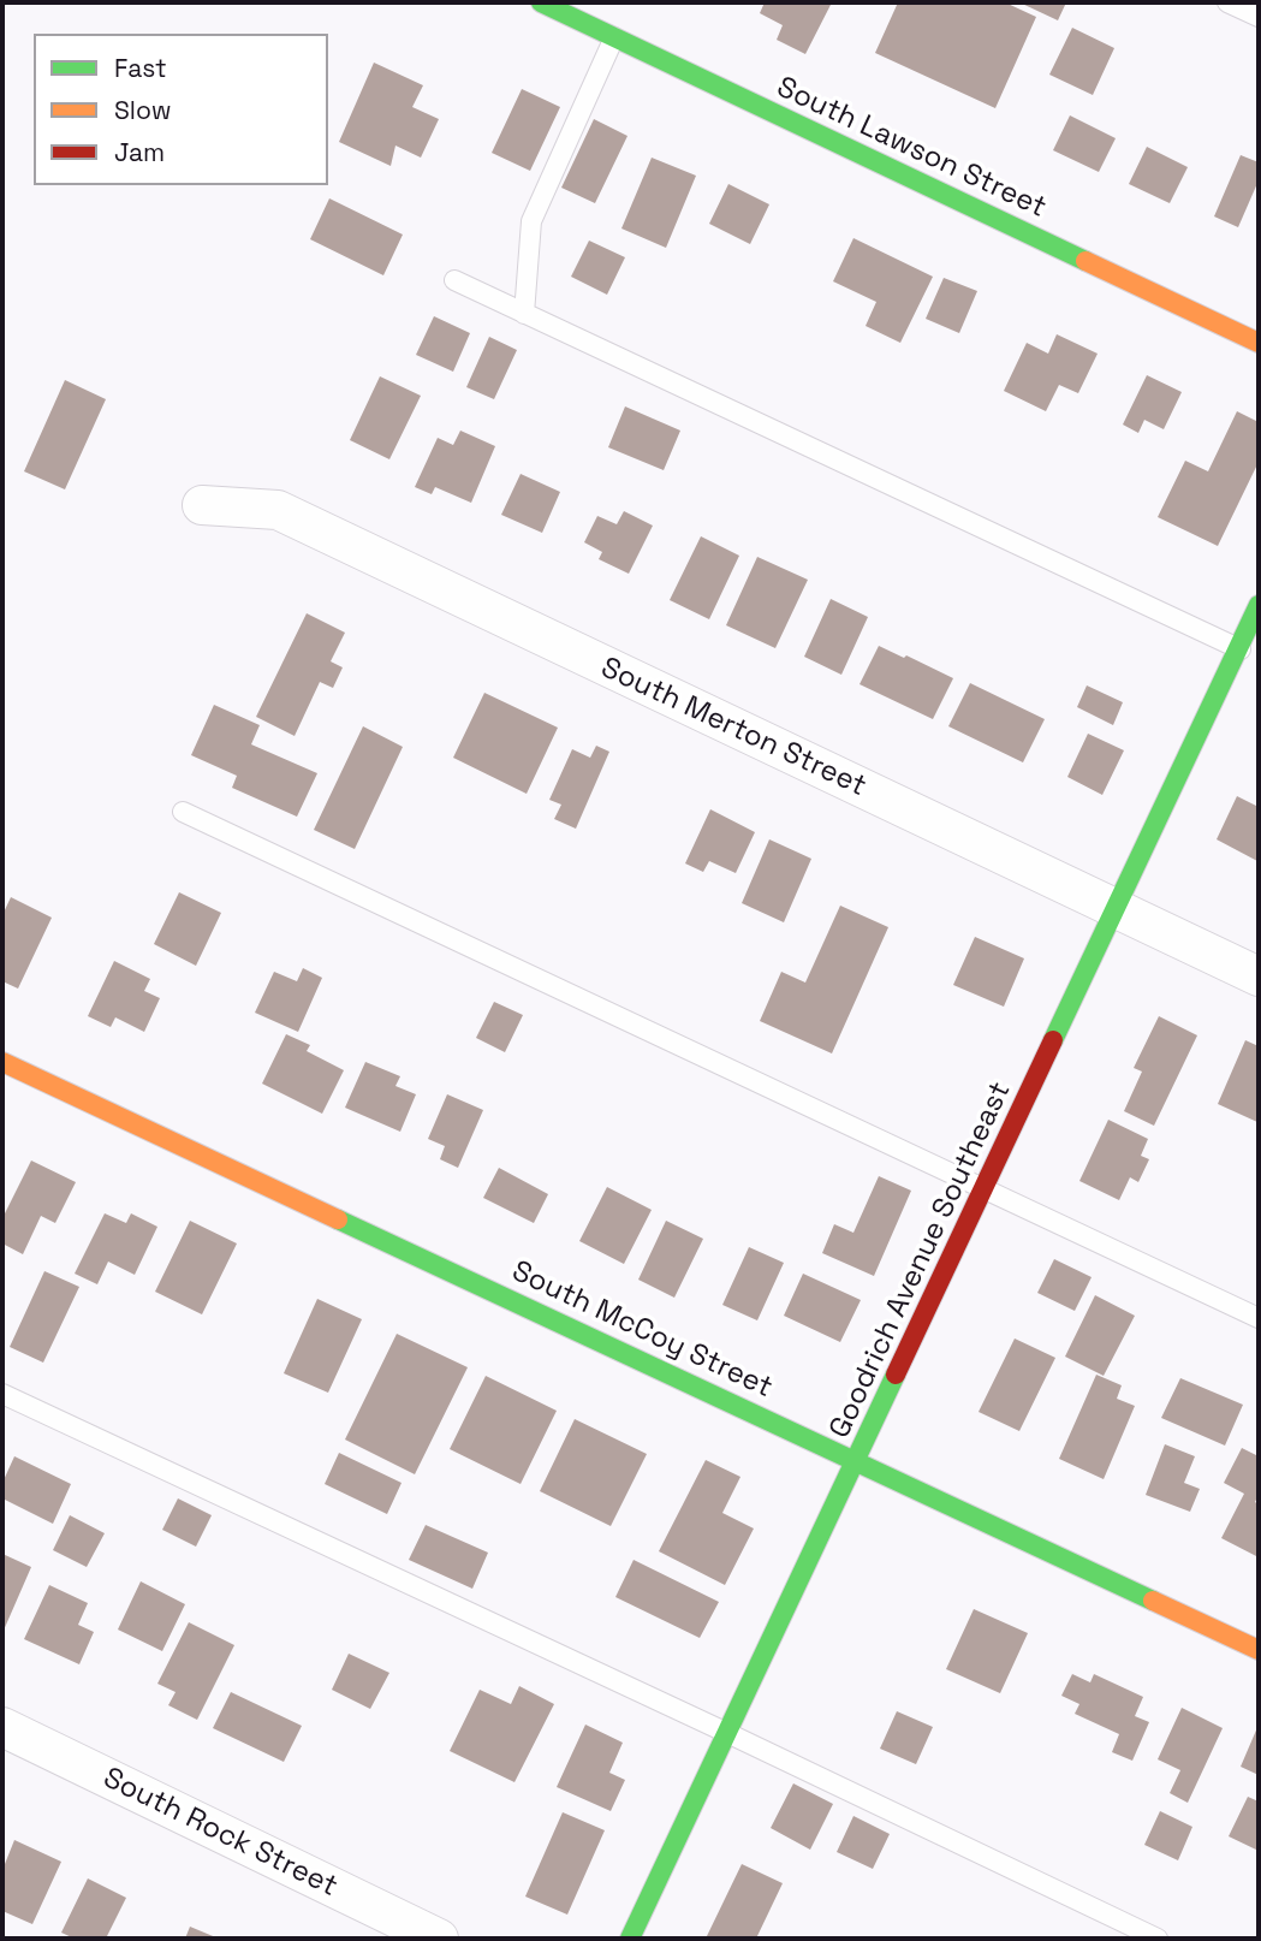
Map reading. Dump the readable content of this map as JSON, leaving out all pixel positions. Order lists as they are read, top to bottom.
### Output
{
  "streets": {
    "street": [
      "South Lawson Street",
      "South Merton Street",
      "Goodrich Avenue Southeast",
      "South McCoy Street",
      "South Rock Street"
    ]
  },
  "crossings": [
    ["South Merton Street", "Goodrich Avenue Southeast"],
    ["Goodrich Avenue Southeast", "South McCoy Street"]
  ],
  "legend": ["Fast", "Slow", "Jam"]
}
